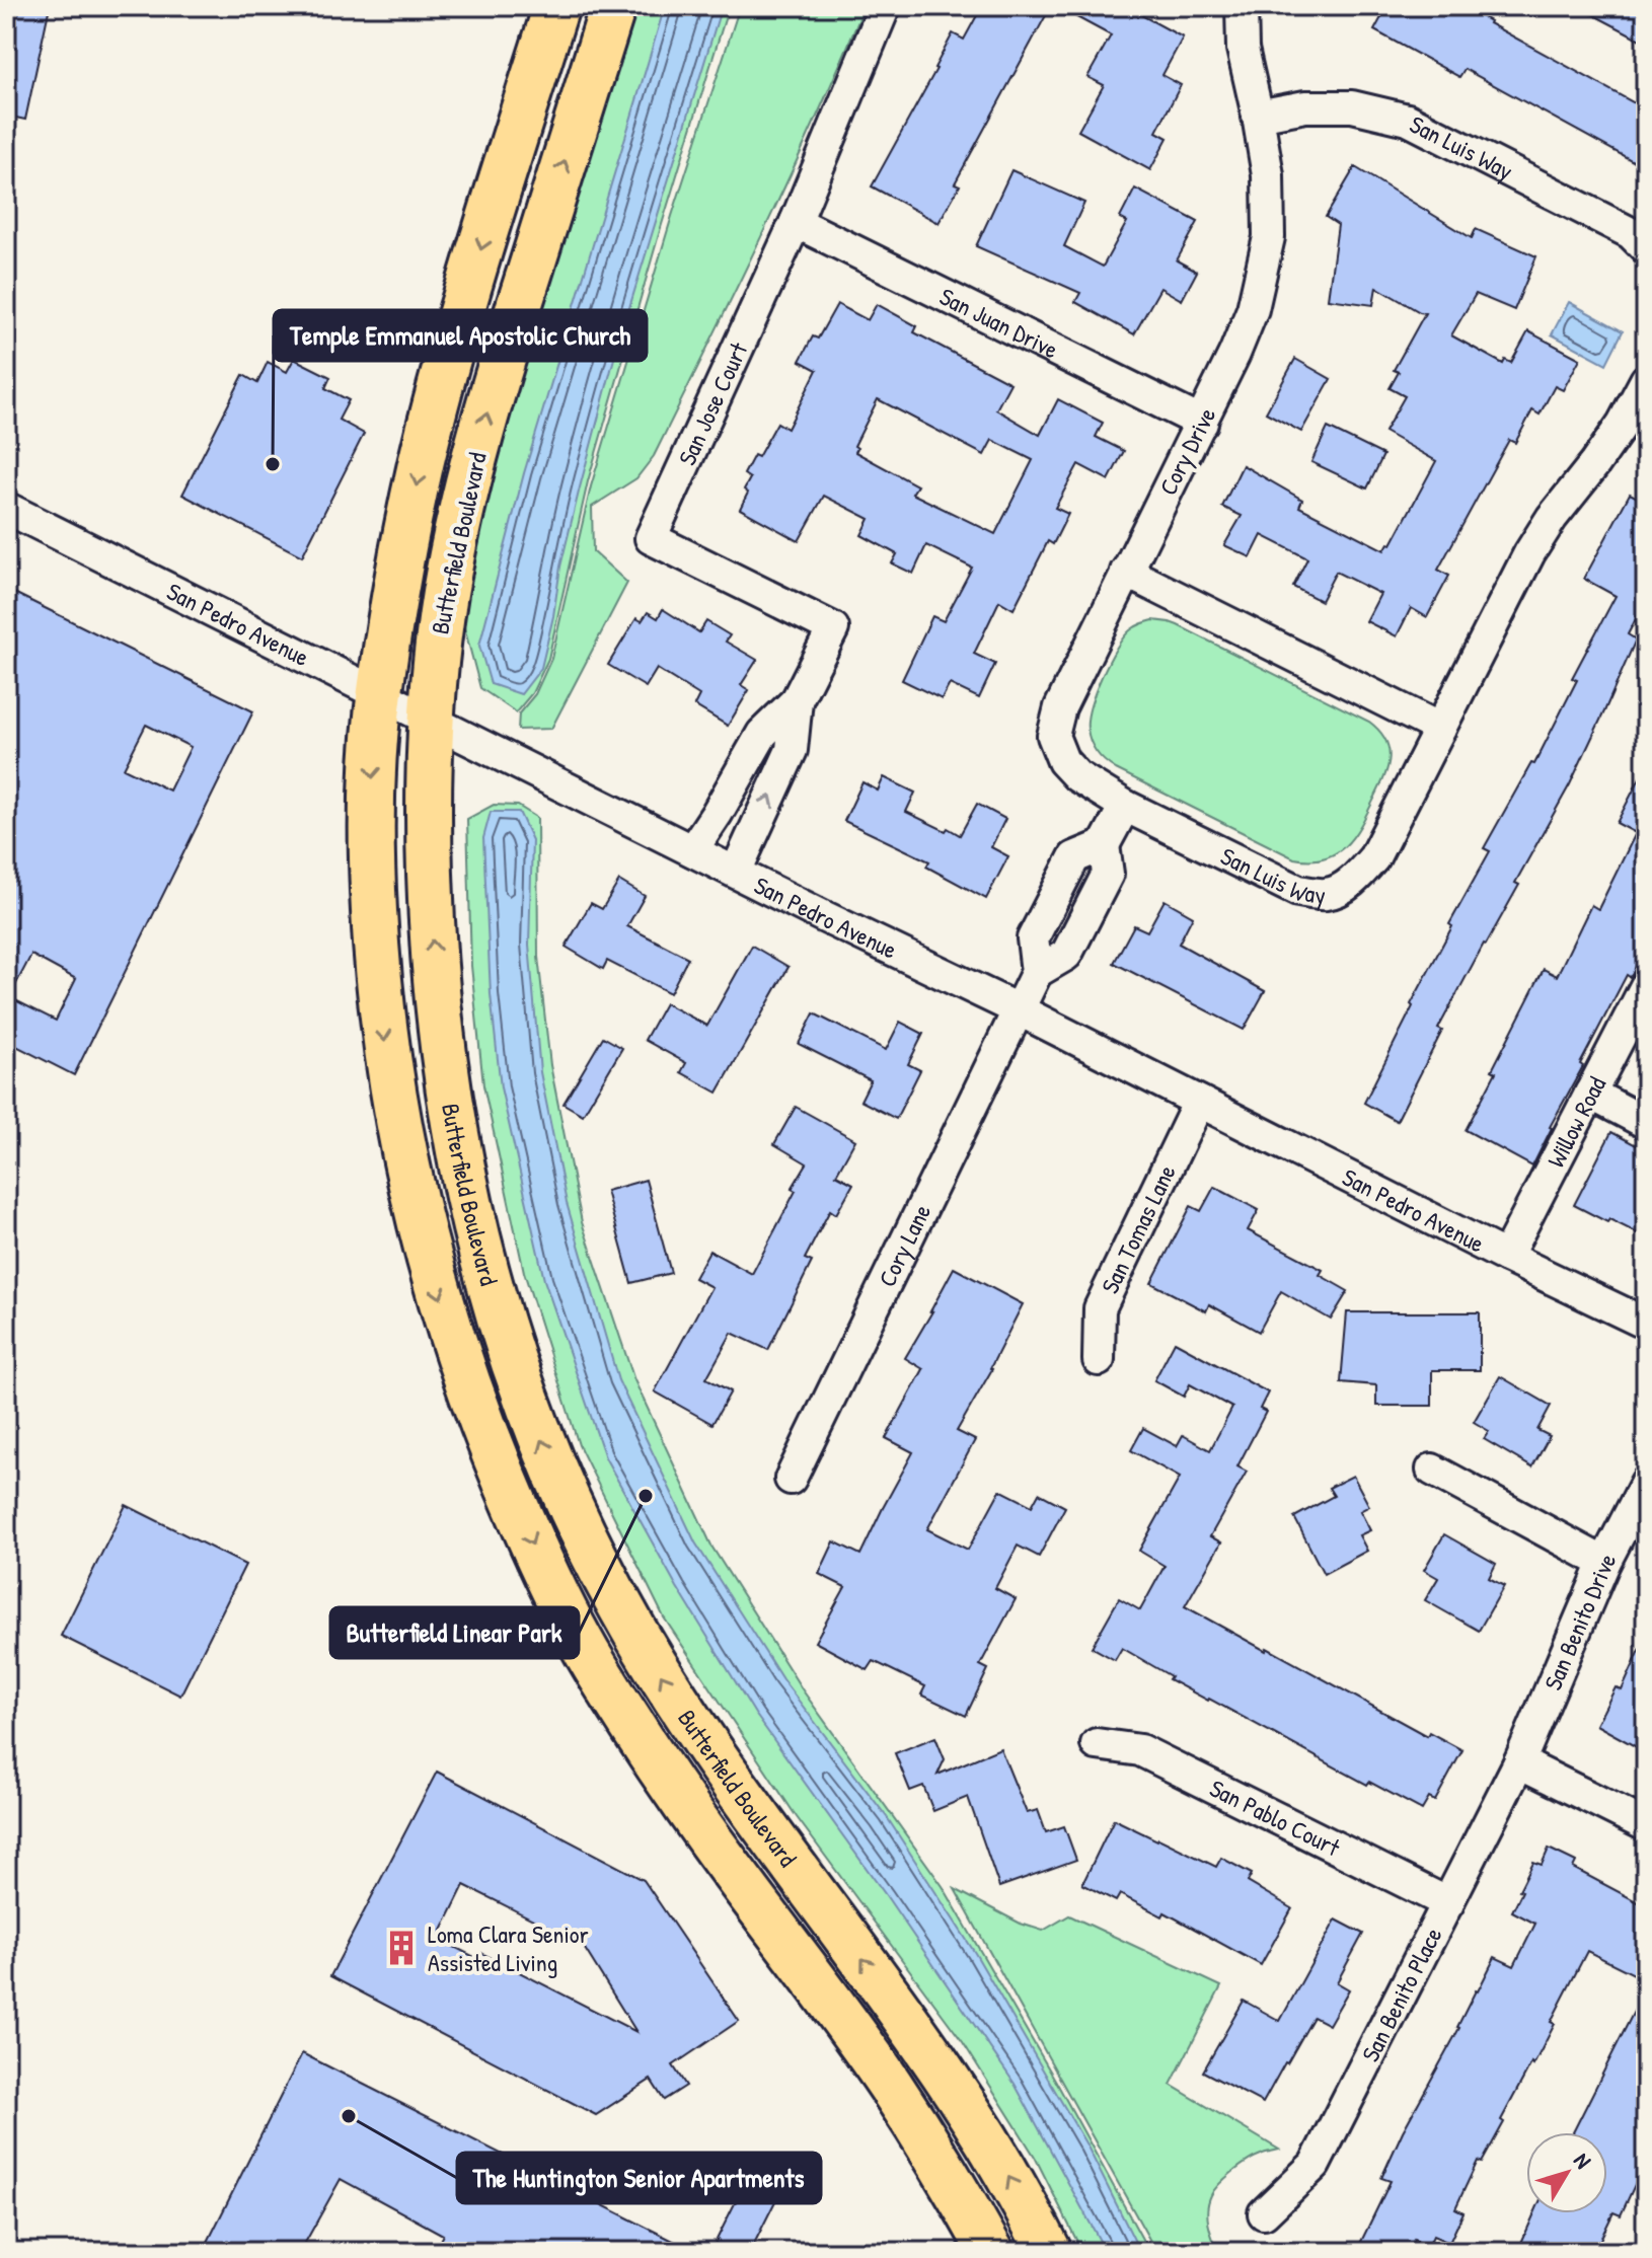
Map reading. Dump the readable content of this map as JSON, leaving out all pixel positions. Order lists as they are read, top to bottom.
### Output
{
  "streets": {
    "main road": ["Butterfield Boulevard"],
    "street": [
      "San Luis Way",
      "San Juan Drive",
      "San Jose Court",
      "Cory Drive",
      "San Pedro Avenue",
      "Willow Road",
      "San Tomas Lane",
      "Cory Lane",
      "San Benito Drive",
      "San Pablo Court",
      "San Benito Place"
    ]
  },
  "crossings": [
    ["San Luis Way", "Cory Drive"],
    ["San Juan Drive", "San Jose Court"],
    ["San Juan Drive", "Cory Drive"],
    ["San Jose Court", "San Pedro Avenue"],
    ["Butterfield Boulevard", "San Pedro Avenue"],
    ["San Pedro Avenue", "Willow Road"],
    ["San Pedro Avenue", "San Tomas Lane"],
    ["San Pedro Avenue", "Cory Lane"],
    ["San Benito Drive", "San Benito Place"],
    ["San Pablo Court", "San Benito Place"]
  ],
  "places": {
    "other": ["Temple Emmanuel Apostolic Church", "Butterfield Linear Park", "The Huntington Senior Apartments"],
    "building": ["Loma Clara Senior Assisted Living"]
  },
  "north": "top right"
}
